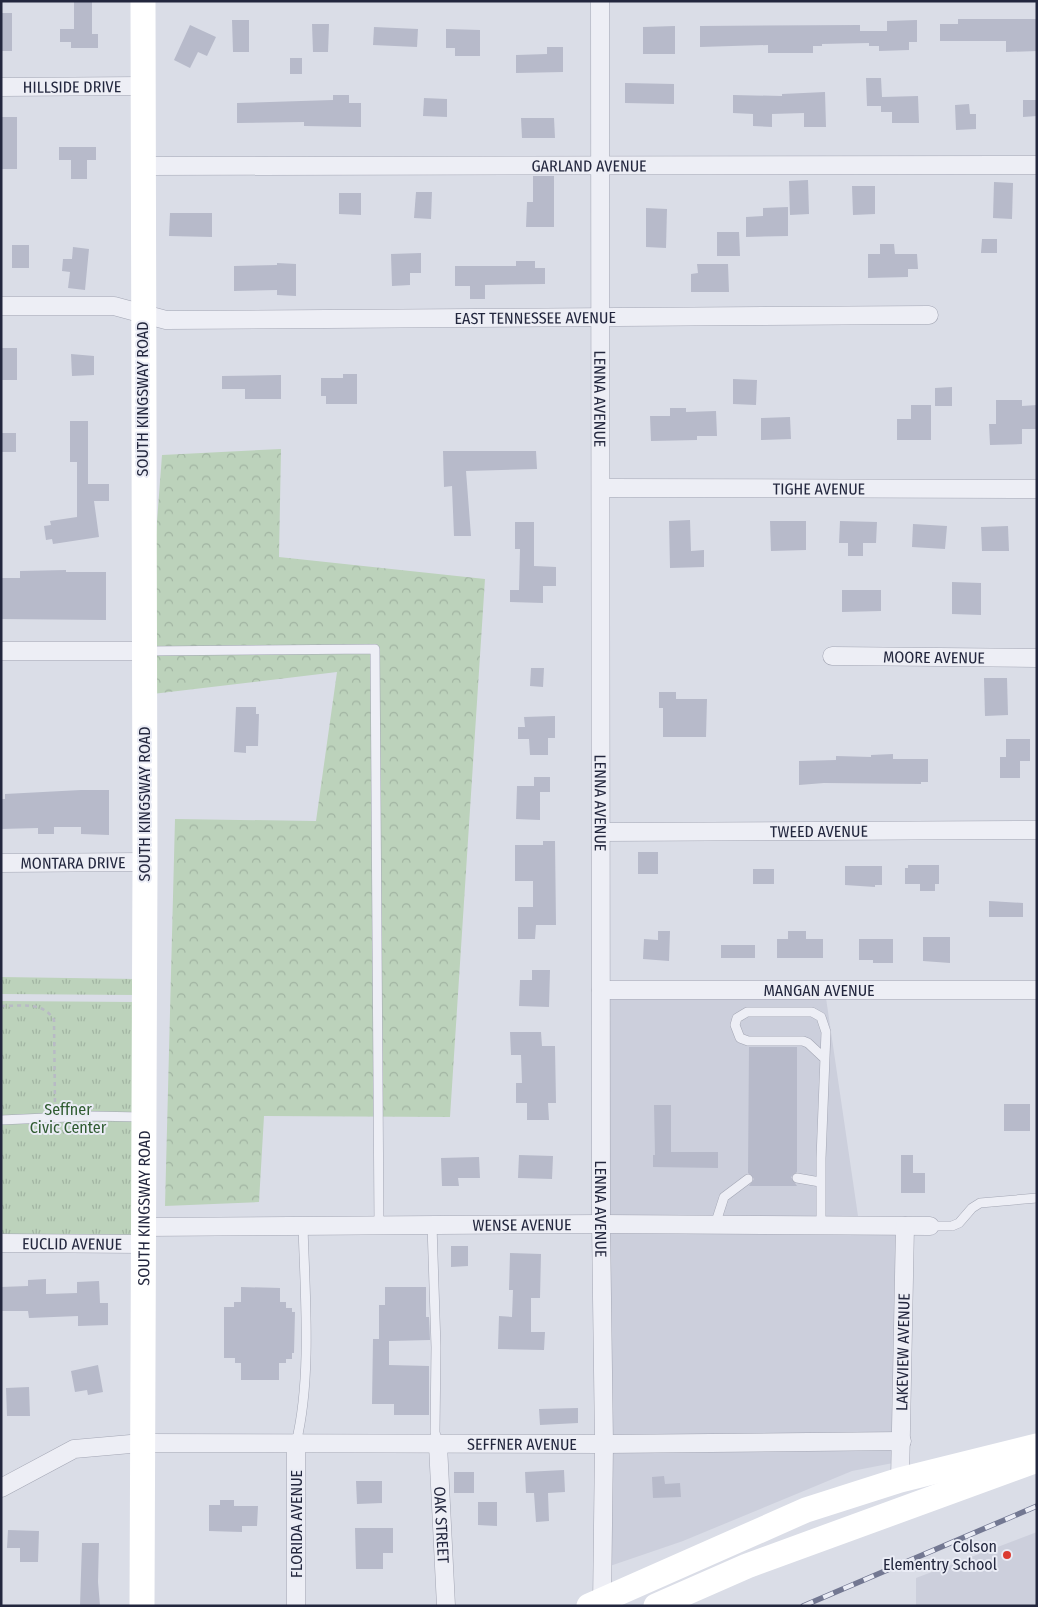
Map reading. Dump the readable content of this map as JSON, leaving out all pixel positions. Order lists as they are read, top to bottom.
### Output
{
  "streets": {
    "street": [
      "HILLSIDE DRIVE",
      "GARLAND AVENUE",
      "EAST TENNESSEE AVENUE",
      "SOUTH KINGSWAY ROAD",
      "LENNA AVENUE",
      "TIGHE AVENUE",
      "MOORE AVENUE",
      "TWEED AVENUE",
      "MONTARA DRIVE",
      "MANGAN AVENUE",
      "WENSE AVENUE",
      "EUCLID AVENUE",
      "LAKEVIEW AVENUE",
      "SEFFNER AVENUE",
      "FLORIDA AVENUE",
      "OAK STREET"
    ]
  },
  "crossings": [
    ["HILLSIDE DRIVE", "SOUTH KINGSWAY ROAD"],
    ["GARLAND AVENUE", "SOUTH KINGSWAY ROAD"],
    ["GARLAND AVENUE", "LENNA AVENUE"],
    ["EAST TENNESSEE AVENUE", "SOUTH KINGSWAY ROAD"],
    ["EAST TENNESSEE AVENUE", "LENNA AVENUE"],
    ["SOUTH KINGSWAY ROAD", "MONTARA DRIVE"],
    ["SOUTH KINGSWAY ROAD", "WENSE AVENUE"],
    ["SOUTH KINGSWAY ROAD", "EUCLID AVENUE"],
    ["SOUTH KINGSWAY ROAD", "SEFFNER AVENUE"],
    ["LENNA AVENUE", "TIGHE AVENUE"],
    ["LENNA AVENUE", "TWEED AVENUE"],
    ["LENNA AVENUE", "MANGAN AVENUE"],
    ["LENNA AVENUE", "WENSE AVENUE"],
    ["LENNA AVENUE", "SEFFNER AVENUE"],
    ["WENSE AVENUE", "EUCLID AVENUE"],
    ["WENSE AVENUE", "LAKEVIEW AVENUE"],
    ["LAKEVIEW AVENUE", "SEFFNER AVENUE"],
    ["SEFFNER AVENUE", "FLORIDA AVENUE"],
    ["SEFFNER AVENUE", "OAK STREET"]
  ],
  "parks": ["Seffner Civic Center"],
  "places": ["Colson Elementry School"]
}
